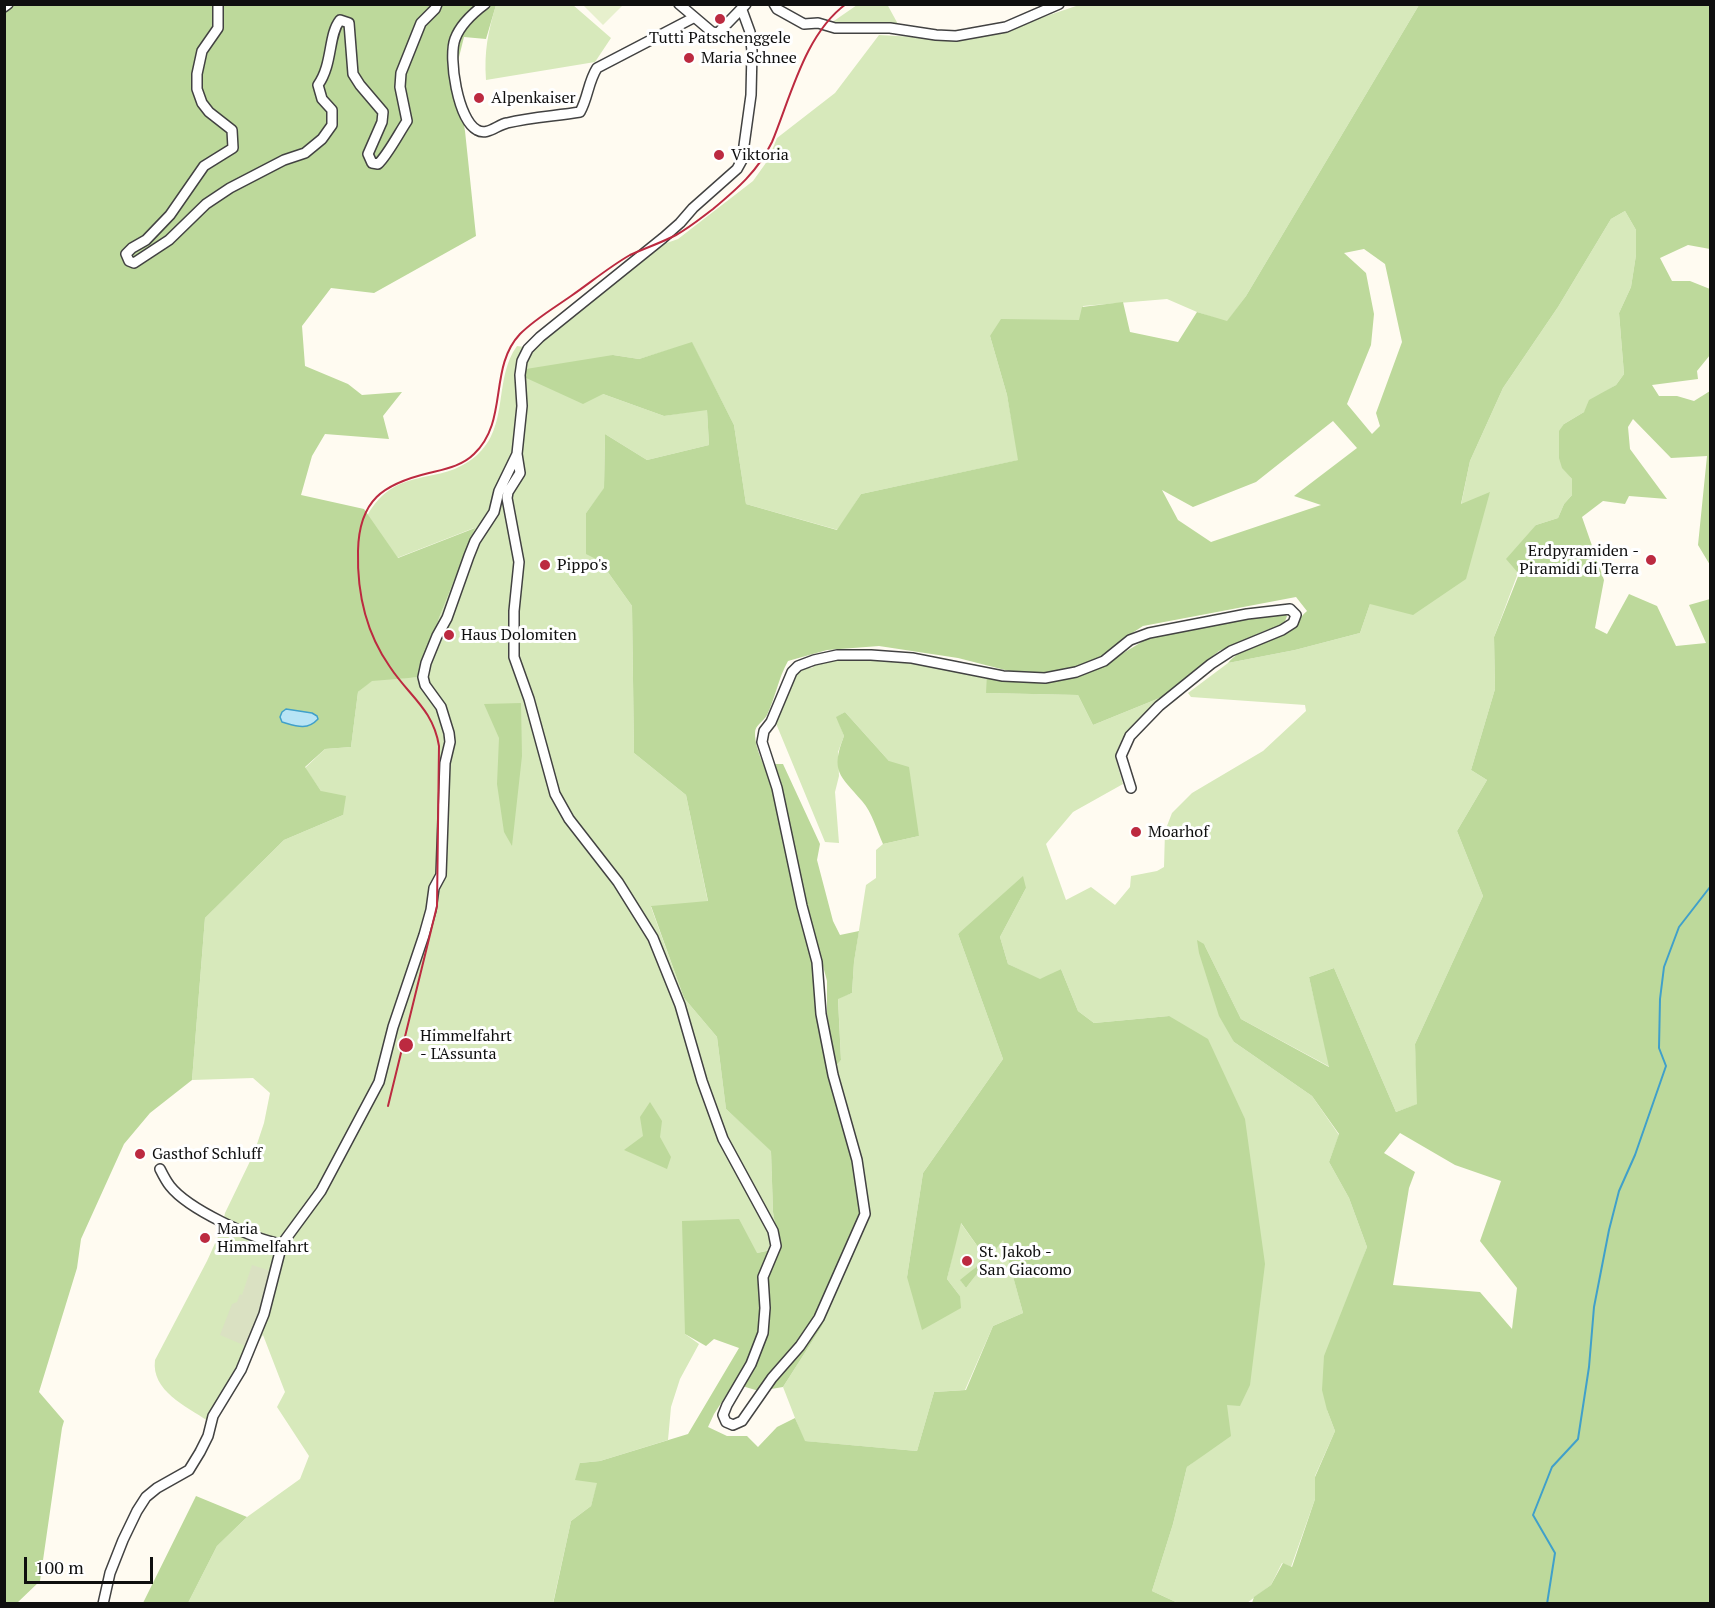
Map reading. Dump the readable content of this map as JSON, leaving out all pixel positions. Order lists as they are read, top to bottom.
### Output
{
  "places": [
    "Tutti Patschenggele",
    "Maria Schnee",
    "Alpenkaiser",
    "Viktoria",
    "Erdpyramiden - Piramidi di Terra",
    "Pippo's",
    "Haus Dolomiten",
    "Moarhof",
    "Himmelfahrt - L'Assunta",
    "Gasthof Schluff",
    "Maria Himmelfahrt",
    "St. Jakob - San Giacomo"
  ],
  "scale_bar": "100 m"
}
